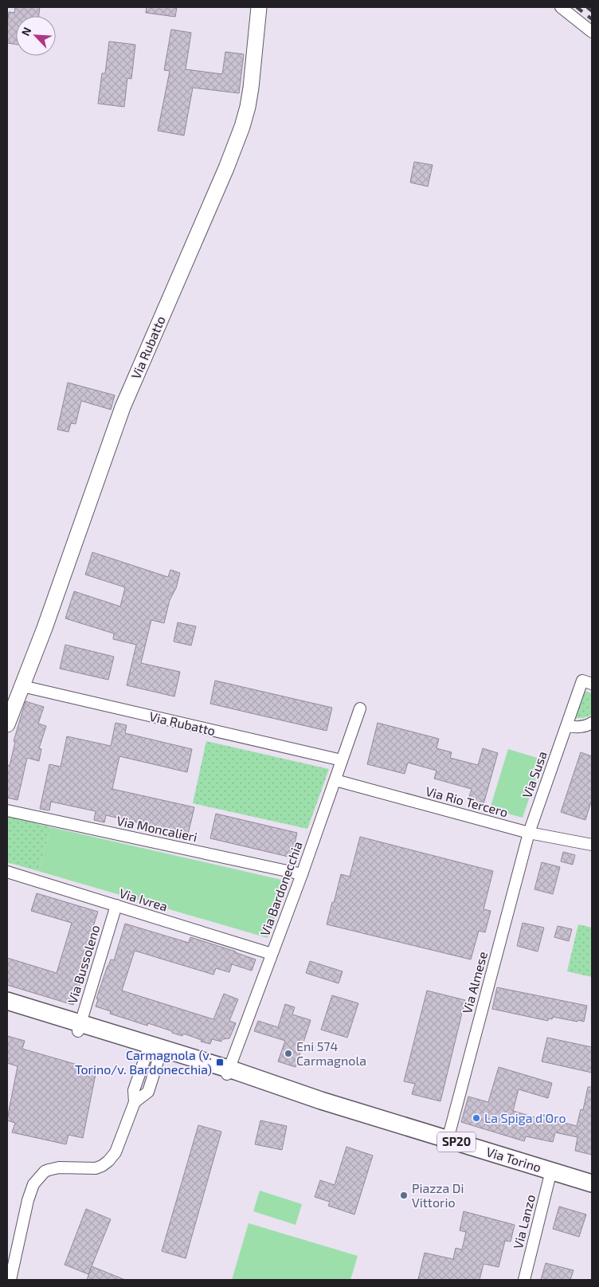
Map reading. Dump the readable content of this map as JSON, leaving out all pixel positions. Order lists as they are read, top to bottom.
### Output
{
  "streets": {
    "main road": ["SP20", "Via Torino"],
    "street": [
      "Via Rubatto",
      "Via Susa",
      "Via Rio Tercero",
      "Via Moncalieri",
      "Via Bardonecchia",
      "Via Ivrea",
      "Via Bussoleno",
      "Via Almese",
      "Via Lanzo"
    ]
  },
  "crossings": [
    ["Via Rubatto", "Via Bardonecchia"],
    ["Via Susa", "Via Rio Tercero"],
    ["Via Susa", "Via Almese"],
    ["Via Rio Tercero", "Via Bardonecchia"],
    ["Via Rio Tercero", "Via Almese"],
    ["Via Moncalieri", "Via Bardonecchia"],
    ["Via Bardonecchia", "Via Ivrea"],
    ["Via Bardonecchia", "Via Torino"],
    ["Via Ivrea", "Via Bussoleno"],
    ["Via Bussoleno", "Via Torino"],
    ["Via Almese", "Via Torino"],
    ["Via Torino", "Via Lanzo"]
  ],
  "places": {
    "other": ["Eni 574 Carmagnola", "La Spiga d'Oro", "Piazza Di Vittorio"],
    "transit": ["Carmagnola (v. Torino/v. Bardonecchia)"]
  },
  "north": "top left"
}
